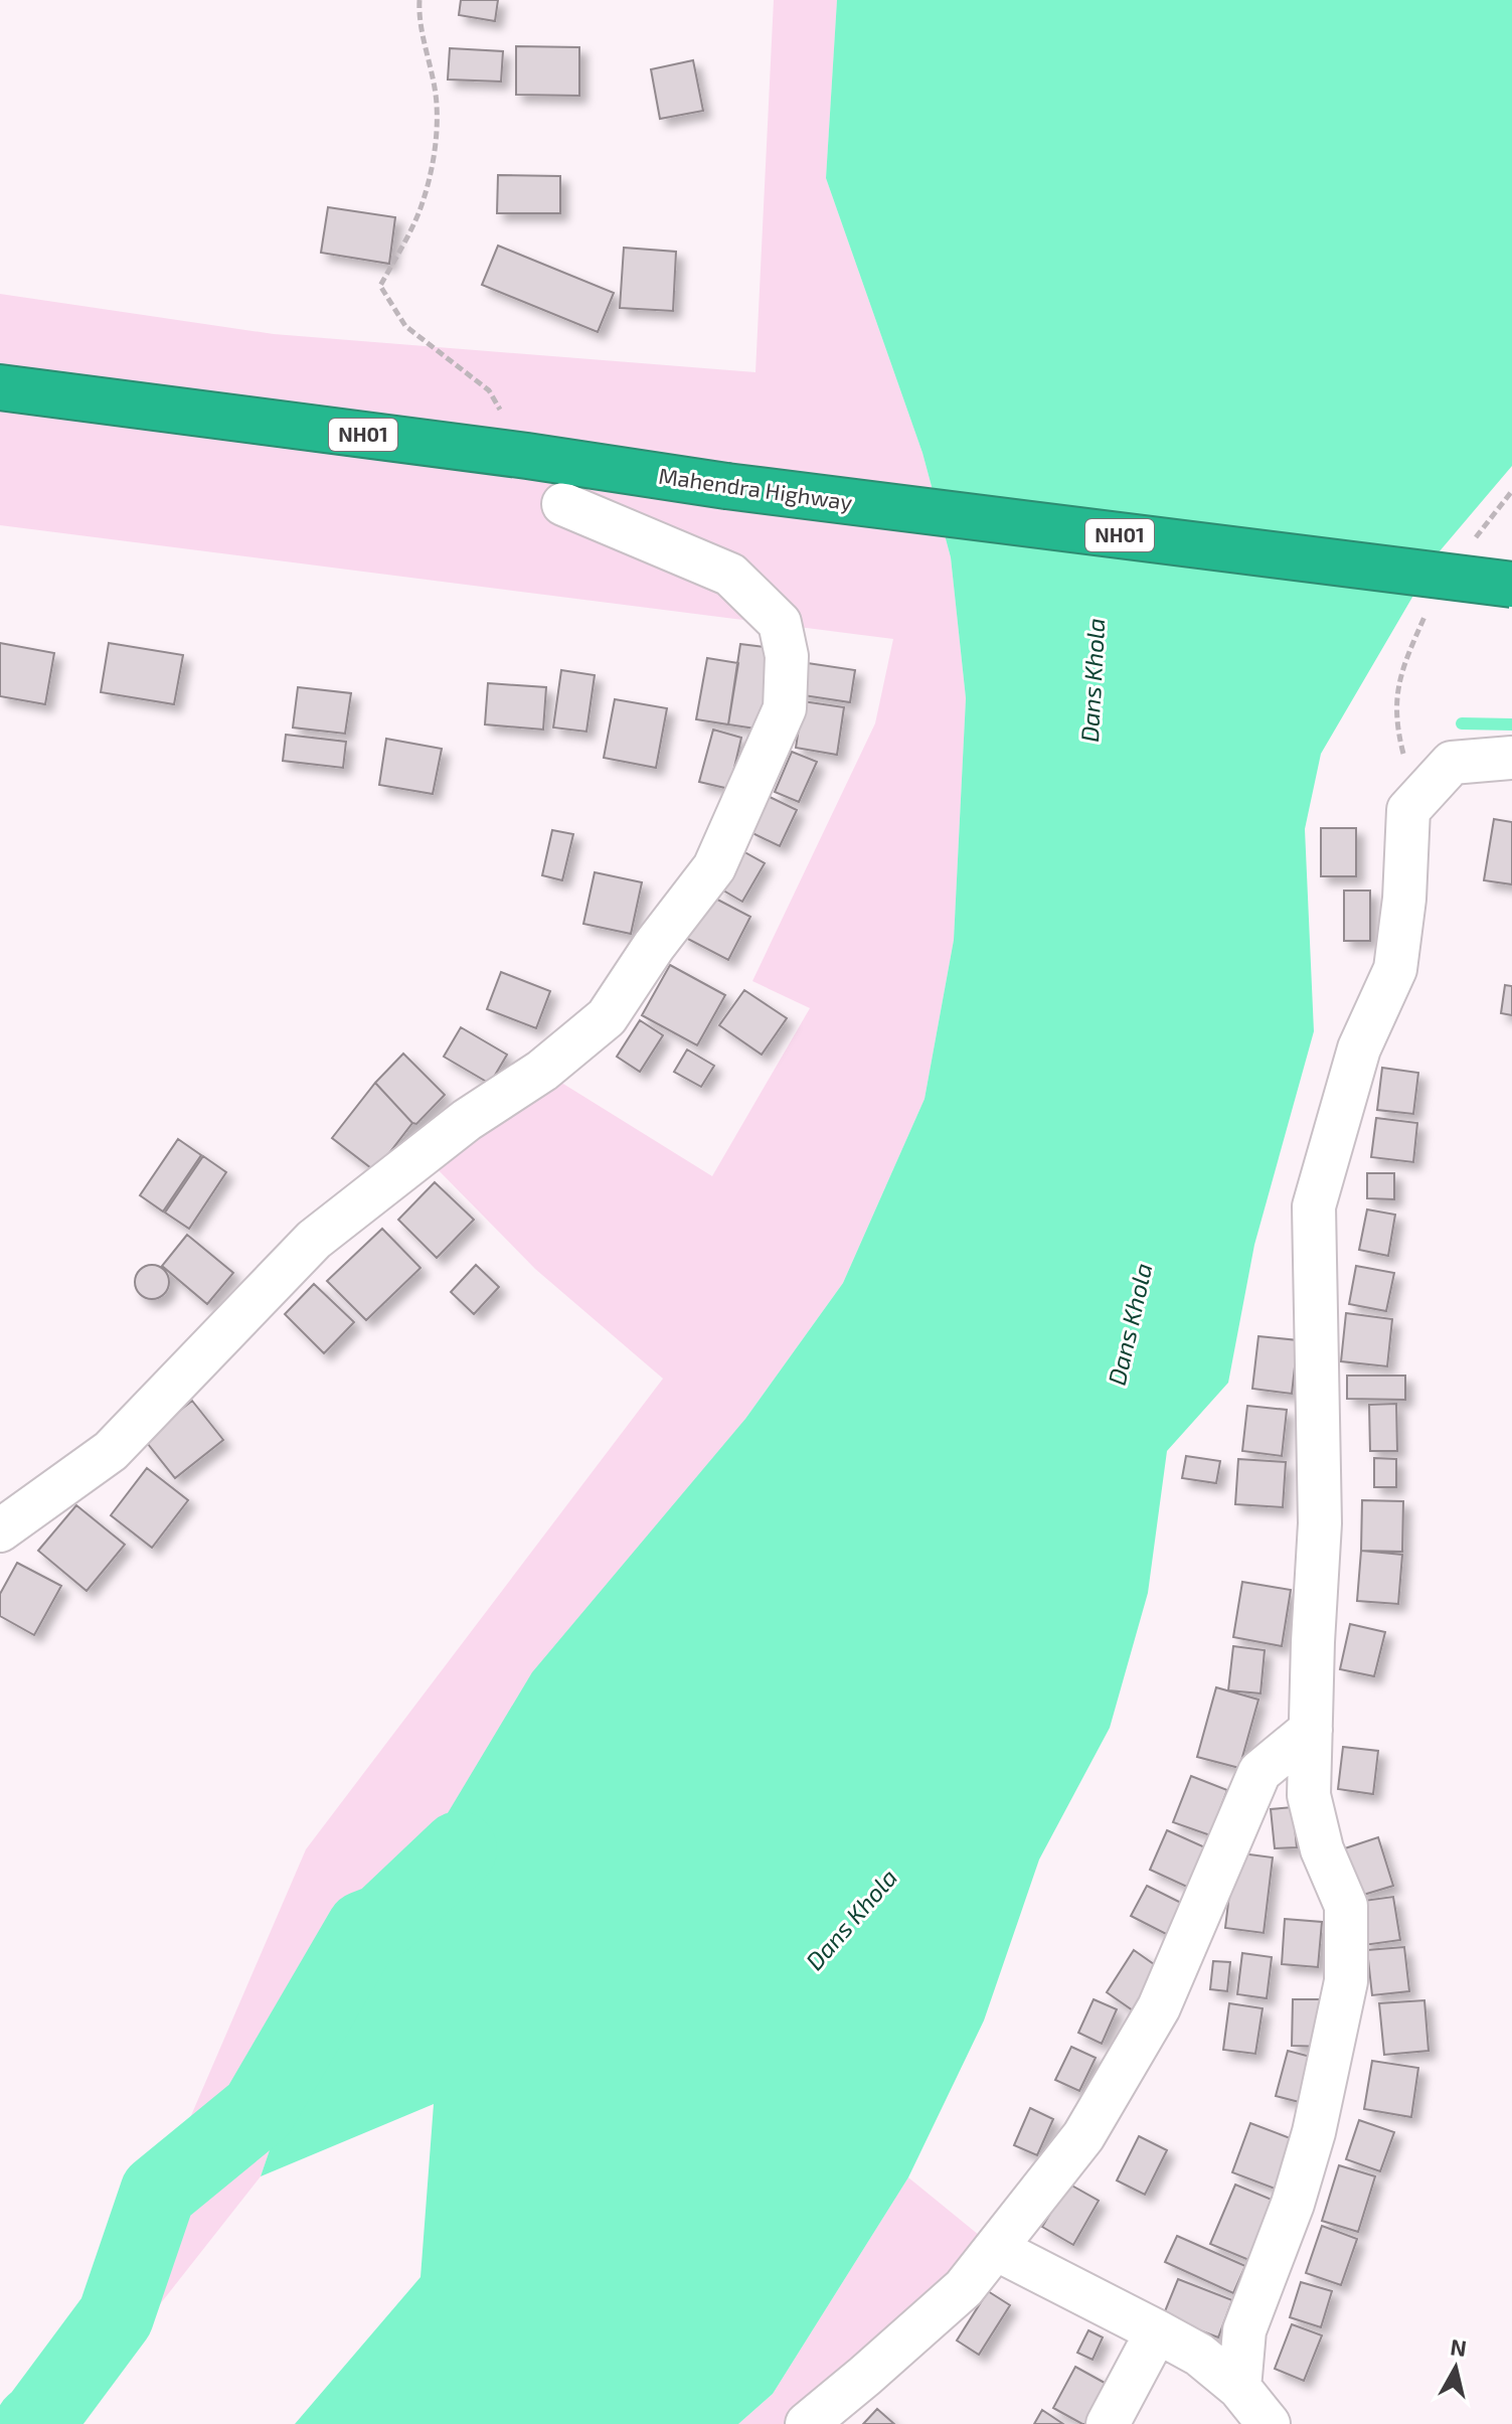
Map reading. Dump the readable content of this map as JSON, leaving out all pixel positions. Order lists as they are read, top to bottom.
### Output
{
  "streets": {
    "highway": ["NH01", "Mahendra Highway"]
  },
  "water": ["Dans Khola"],
  "north": "top"
}
